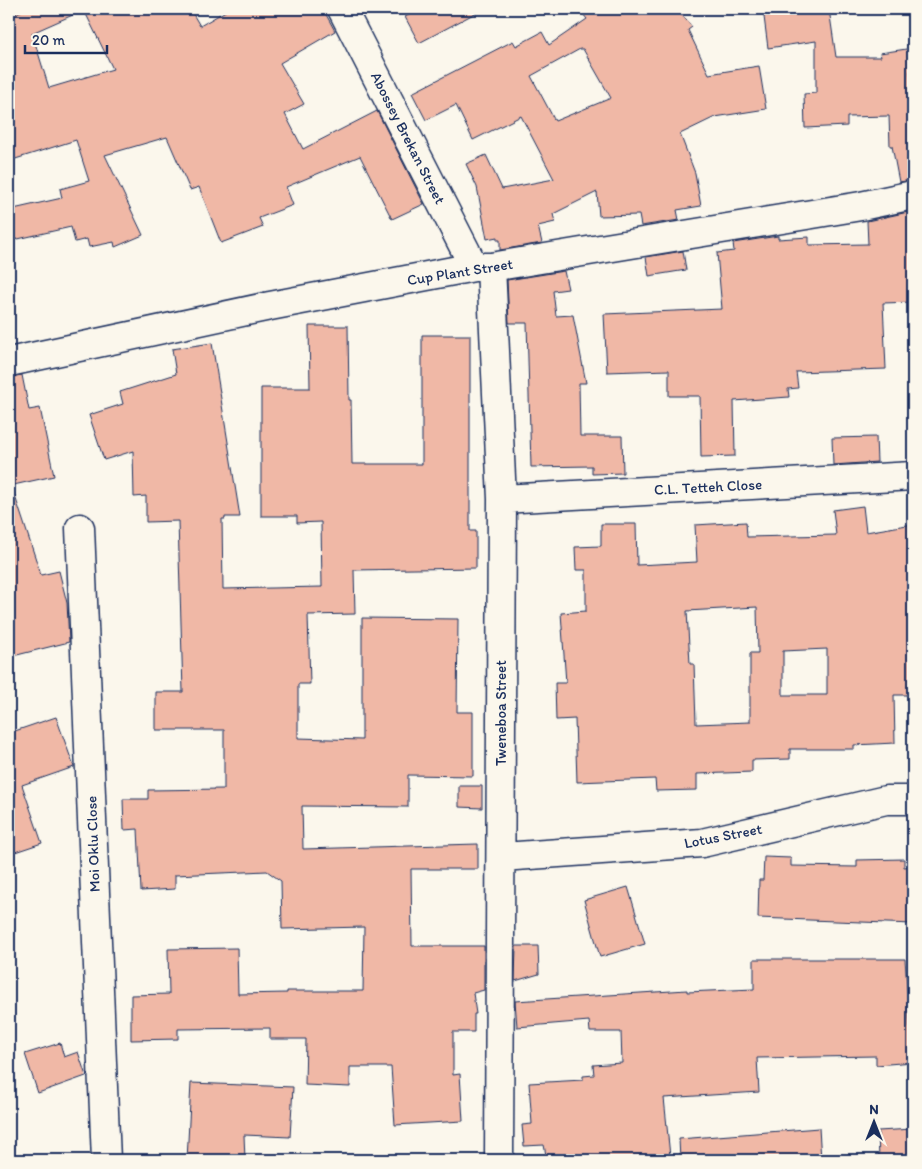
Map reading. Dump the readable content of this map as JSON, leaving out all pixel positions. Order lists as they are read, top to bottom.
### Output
{
  "streets": {
    "street": [
      "Abossey Brekan Street",
      "Cup Plant Street",
      "C.L. Tetteh Close",
      "Tweneboa Street",
      "Lotus Street",
      "Moi Oklu Close"
    ]
  },
  "crossings": [
    ["Abossey Brekan Street", "Cup Plant Street"],
    ["Abossey Brekan Street", "Tweneboa Street"],
    ["Cup Plant Street", "Tweneboa Street"],
    ["C.L. Tetteh Close", "Tweneboa Street"],
    ["Tweneboa Street", "Lotus Street"]
  ],
  "scale_bar": "20 m",
  "north": "top"
}
